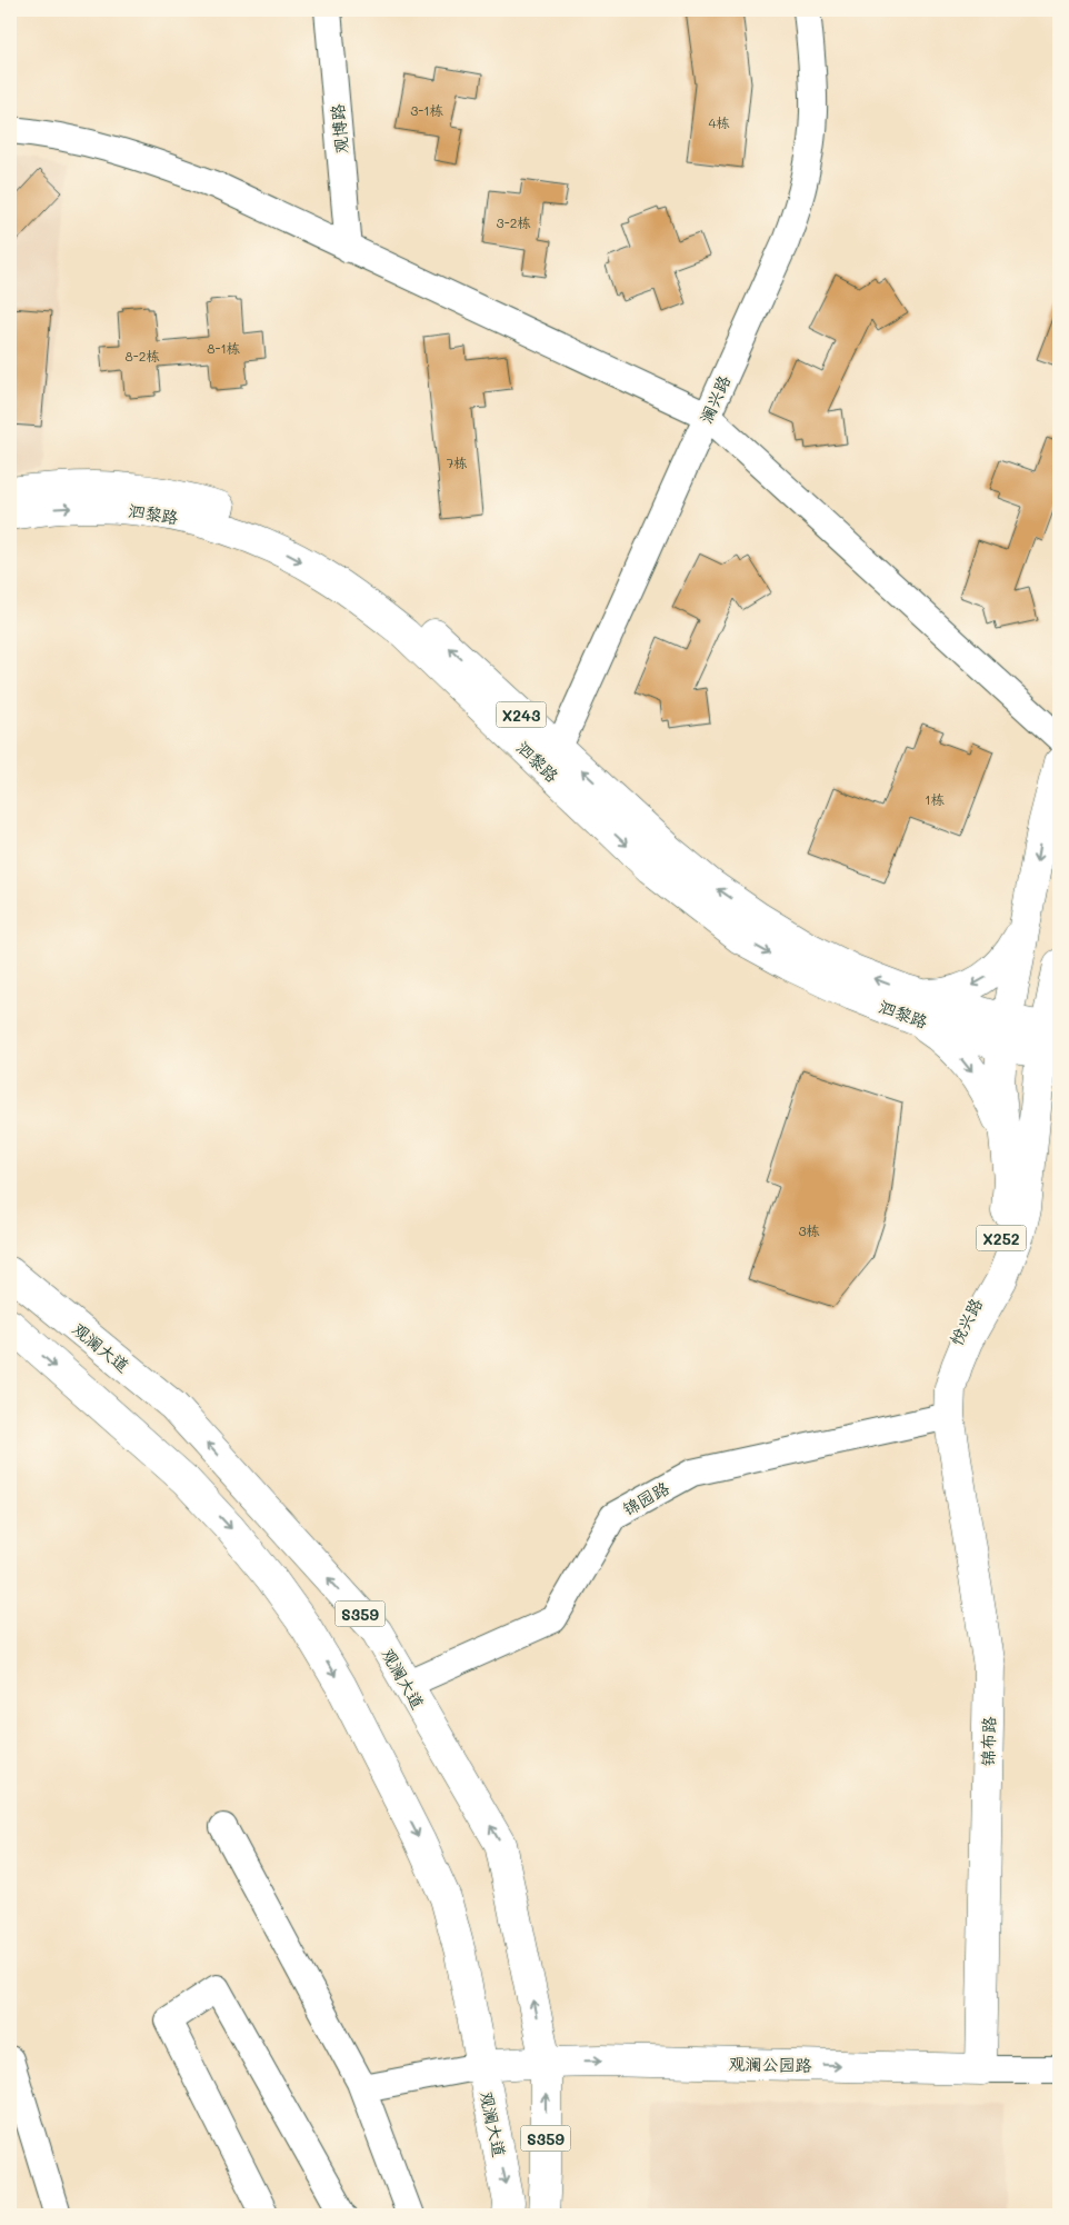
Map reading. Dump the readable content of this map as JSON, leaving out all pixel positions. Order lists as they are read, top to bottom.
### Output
{
  "streets": {
    "main road": [
      "泗黎路",
      "X243",
      "X252",
      "悦兴路",
      "观澜大道",
      "S359",
      "锦布路",
      "观澜公园路"
    ],
    "street": ["观博路", "澜兴路", "锦园路"]
  },
  "crossings": [
    ["澜兴路", "泗黎路"],
    ["泗黎路", "悦兴路"],
    ["悦兴路", "锦园路"],
    ["悦兴路", "锦布路"],
    ["观澜大道", "锦园路"],
    ["观澜大道", "观澜公园路"],
    ["锦园路", "锦布路"],
    ["锦布路", "观澜公园路"]
  ],
  "one_way": ["观澜公园路"],
  "house_numbers": [
    "3-1栋",
    "4栋",
    "3-2栋",
    "8-1栋",
    "8-2栋",
    "7栋",
    "1栋",
    "3栋"
  ]
}
